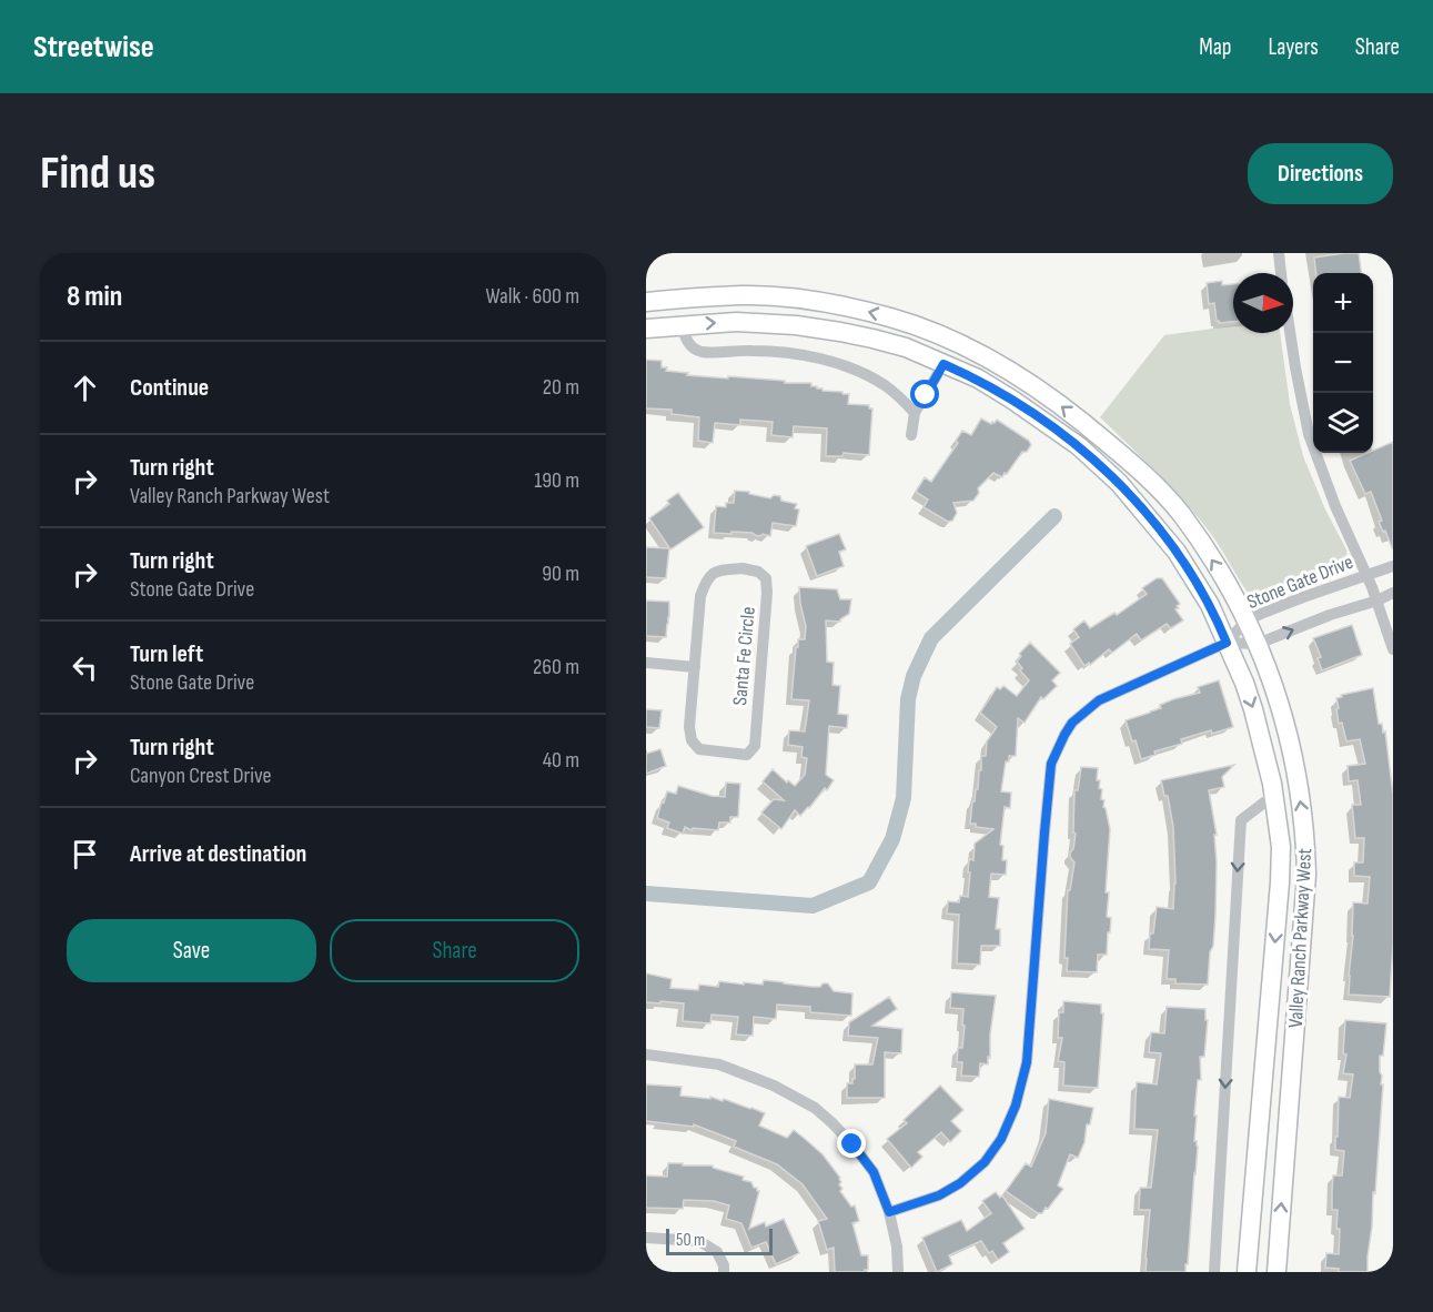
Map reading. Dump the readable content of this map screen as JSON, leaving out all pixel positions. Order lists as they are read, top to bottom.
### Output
{
  "streets": {
    "main road": ["Valley Ranch Parkway West"],
    "street": ["Stone Gate Drive", "Santa Fe Circle"]
  },
  "crossings": [
    ["Stone Gate Drive", "Valley Ranch Parkway West"]
  ],
  "scale_bar": "50 m",
  "north": "right",
  "page": {
    "header": "Streetwise",
    "nav": ["Map", "Layers", "Share"],
    "buttons": [
      "Directions",
      ["Save", "Share"]
    ],
    "title": "Find us",
    "heading": ["8 min", "Walk · 600 m"],
    "map_buttons": ["+", "−"],
    "list": [
      ["Continue", "20 m"],
      ["Turn right", "Valley Ranch Parkway West", "190 m"],
      ["Turn right", "Stone Gate Drive", "90 m"],
      ["Turn left", "Stone Gate Drive", "260 m"],
      ["Turn right", "Canyon Crest Drive", "40 m"],
      "Arrive at destination"
    ],
    "scale": "50 m"
  }
}
